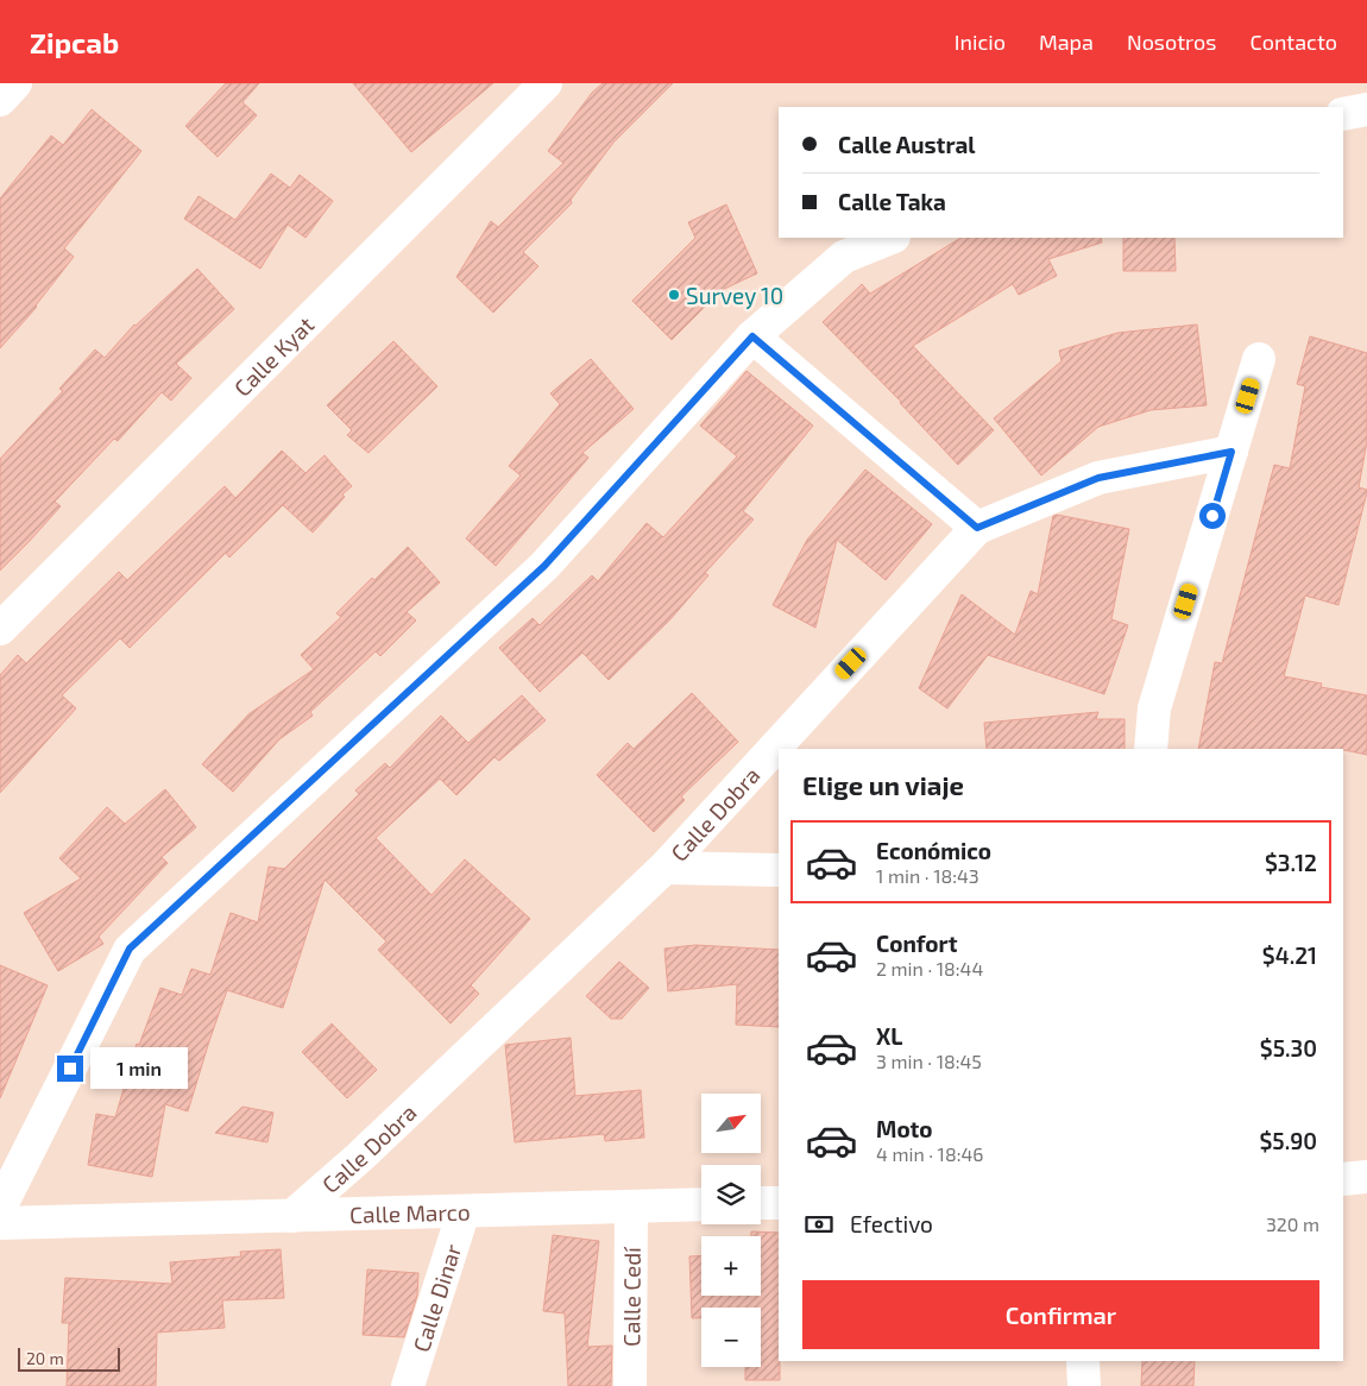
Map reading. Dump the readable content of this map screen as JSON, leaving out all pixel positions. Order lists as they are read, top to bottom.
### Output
{
  "streets": {
    "street": [
      "Calle Kyat",
      "Calle Dobra",
      "Calle Marco",
      "Calle Cedí",
      "Calle Dinar"
    ]
  },
  "crossings": [
    ["Calle Dobra", "Calle Marco"],
    ["Calle Marco", "Calle Cedí"],
    ["Calle Marco", "Calle Dinar"]
  ],
  "places": ["Survey 10"],
  "scale_bar": "20 m",
  "north": "top right",
  "page": {
    "header": "Zipcab",
    "nav": [
      "Inicio",
      "Mapa",
      "Nosotros",
      "Contacto"
    ],
    "banner": ["Calle Austral", "Calle Taka"],
    "heading": "Elige un viaje",
    "list": [
      {
        "name": "Económico",
        "note": "1 min · 18:43",
        "value": "$3.12"
      },
      {
        "name": "Confort",
        "note": "2 min · 18:44",
        "value": "$4.21"
      },
      {
        "name": "XL",
        "note": "3 min · 18:45",
        "value": "$5.30"
      },
      {
        "name": "Moto",
        "note": "4 min · 18:46",
        "value": "$5.90"
      }
    ],
    "bubble": "1 min",
    "map_buttons": ["+", "−"],
    "pay": ["Efectivo", "320 m"],
    "buttons": "Confirmar",
    "scale": "20 m"
  }
}
